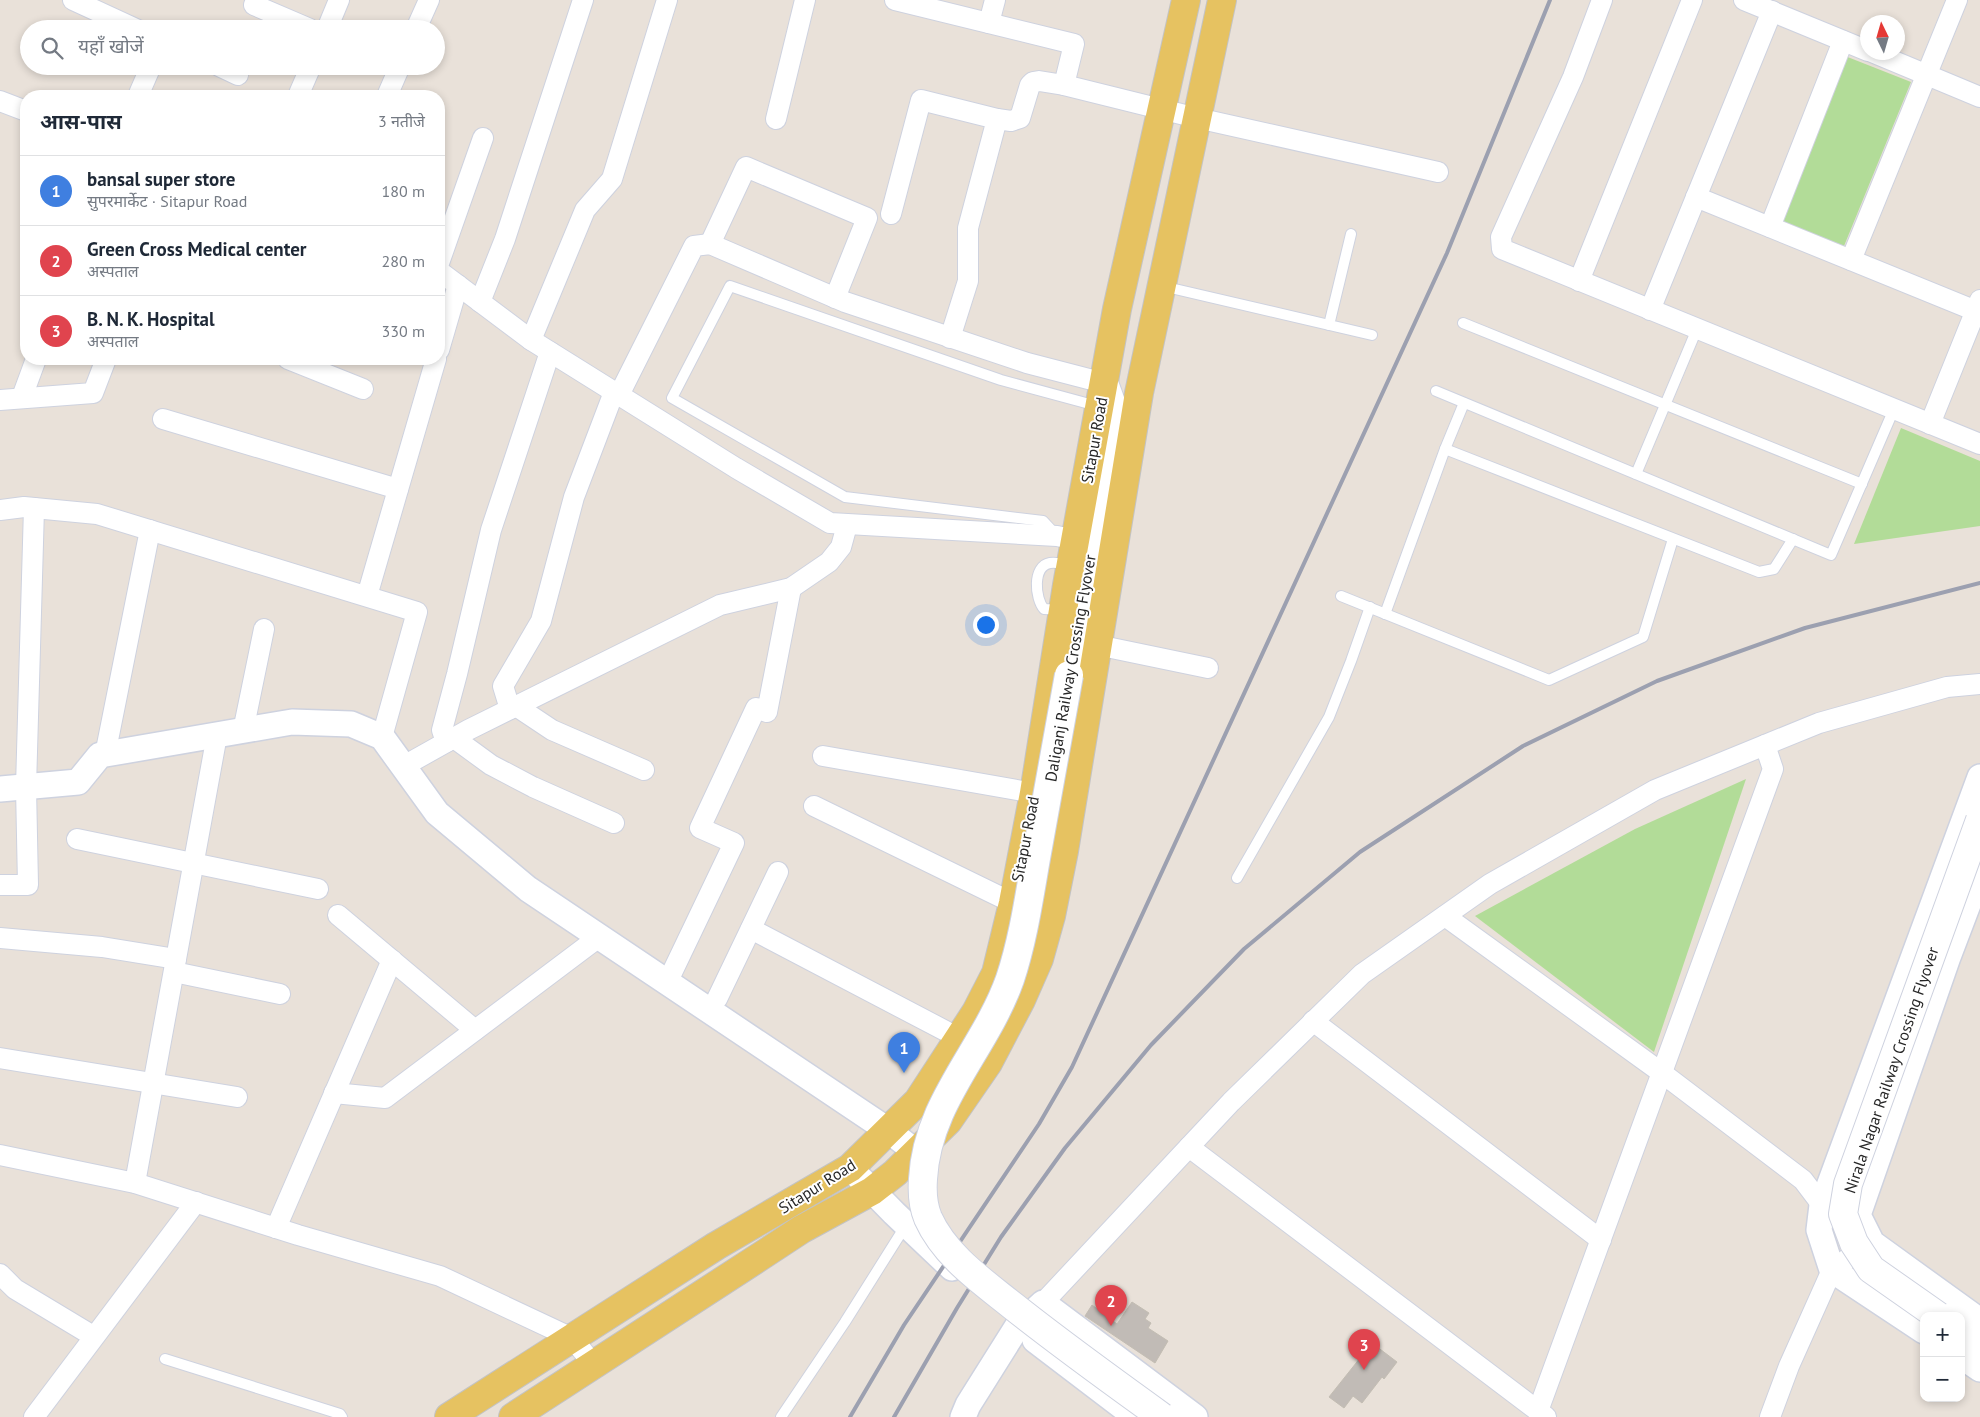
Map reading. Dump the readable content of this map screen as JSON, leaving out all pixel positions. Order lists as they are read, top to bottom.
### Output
{
  "streets": {
    "main road": ["Sitapur Road", "Daliganj Railway Crossing Flyover", "Nirala Nagar Railway Crossing Flyover"]
  },
  "crossings": [
    ["Sitapur Road", "Daliganj Railway Crossing Flyover"]
  ],
  "north": "top",
  "page": {
    "search": "यहाँ खोजें",
    "heading": ["आस-पास", "3 नतीजे"],
    "list": [
      {
        "mark": "1",
        "name": "bansal super store",
        "note": "सुपरमार्केट · Sitapur Road",
        "value": "180 m"
      },
      {
        "mark": "2",
        "name": "Green Cross Medical center",
        "note": "अस्पताल",
        "value": "280 m"
      },
      {
        "mark": "3",
        "name": "B. N. K. Hospital",
        "note": "अस्पताल",
        "value": "330 m"
      }
    ],
    "pins": ["1", "2", "3"],
    "map_buttons": ["+", "−"]
  }
}
